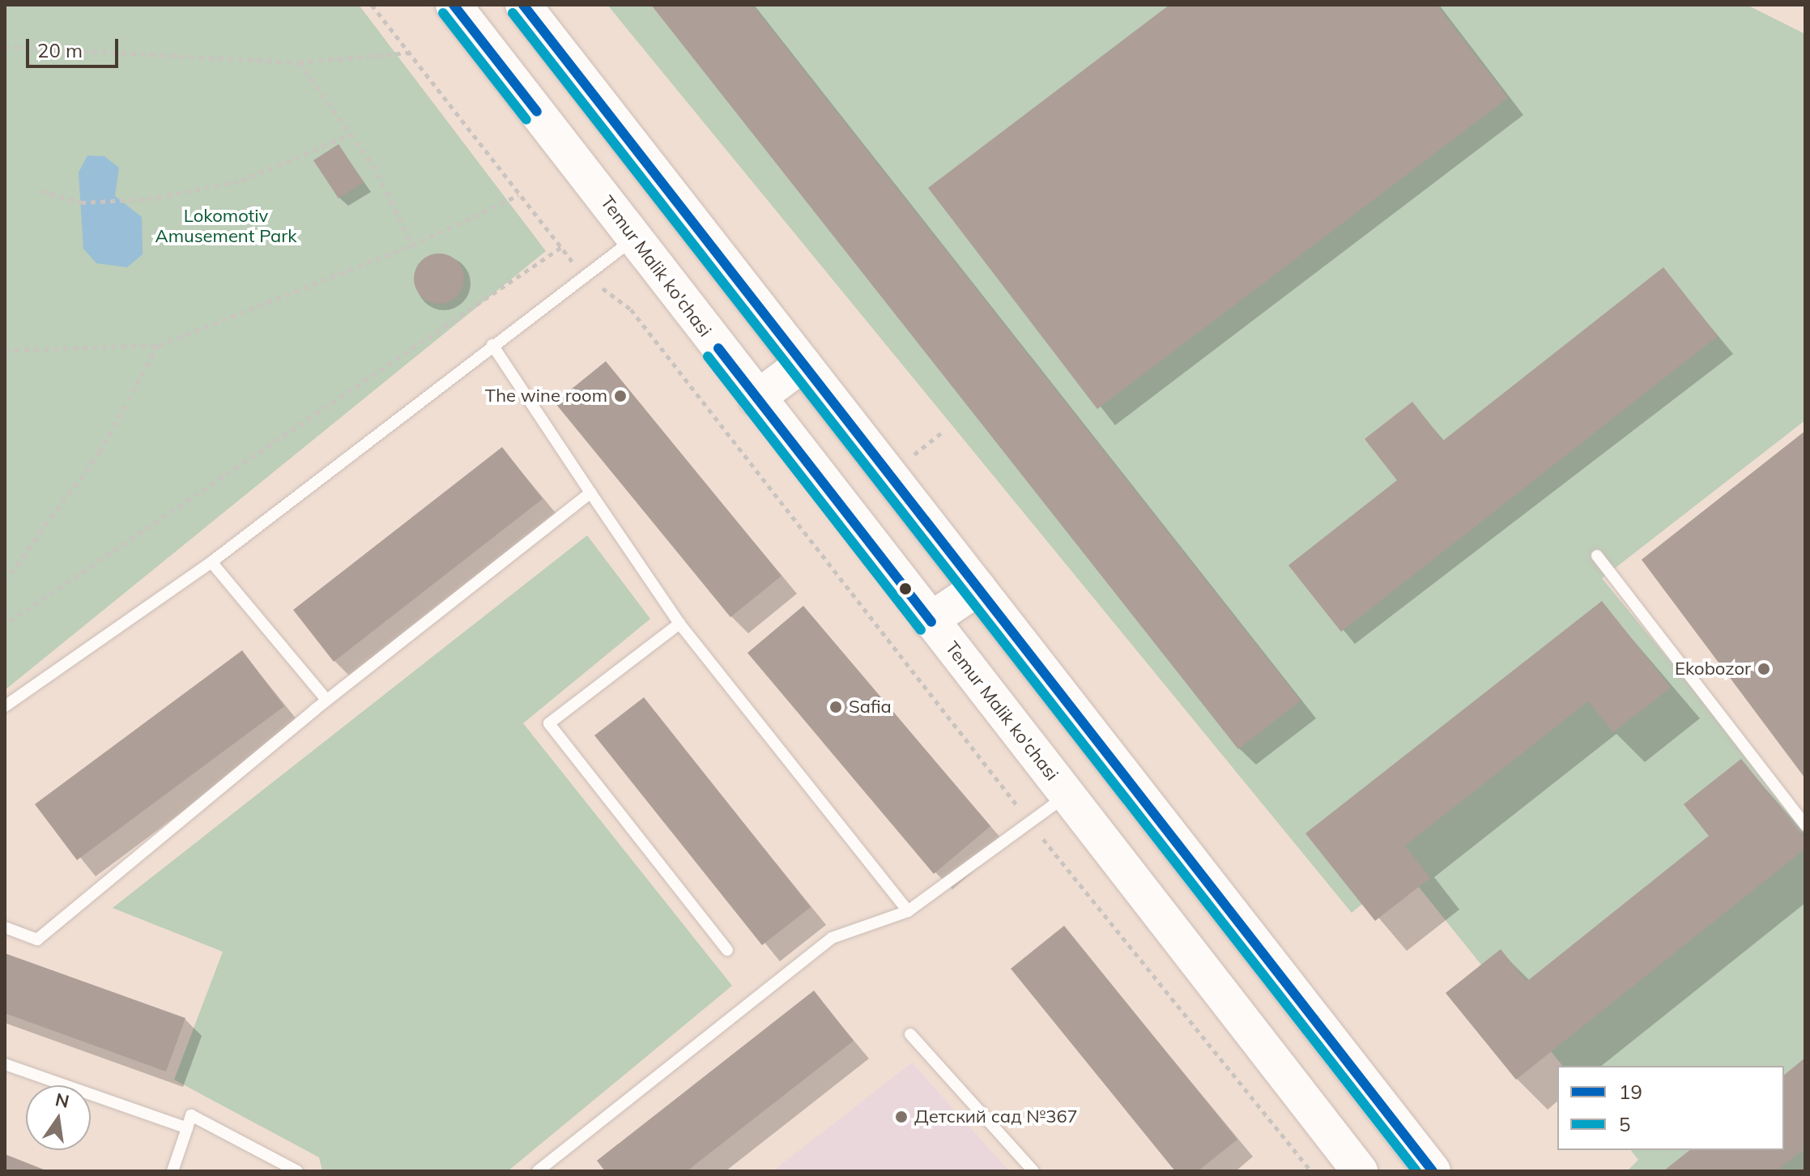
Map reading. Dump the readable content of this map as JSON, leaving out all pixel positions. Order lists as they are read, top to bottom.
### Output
{
  "streets": {
    "highway": ["Temur Malik ko'chasi"]
  },
  "parks": ["Lokomotiv Amusement Park"],
  "places": [
    "The wine room",
    "Ekobozor",
    "Safia",
    "Детский сад №367"
  ],
  "lines": ["transit line 19", "transit line 5"],
  "legend": ["19", "5"],
  "scale_bar": "20 m",
  "north": "top"
}
